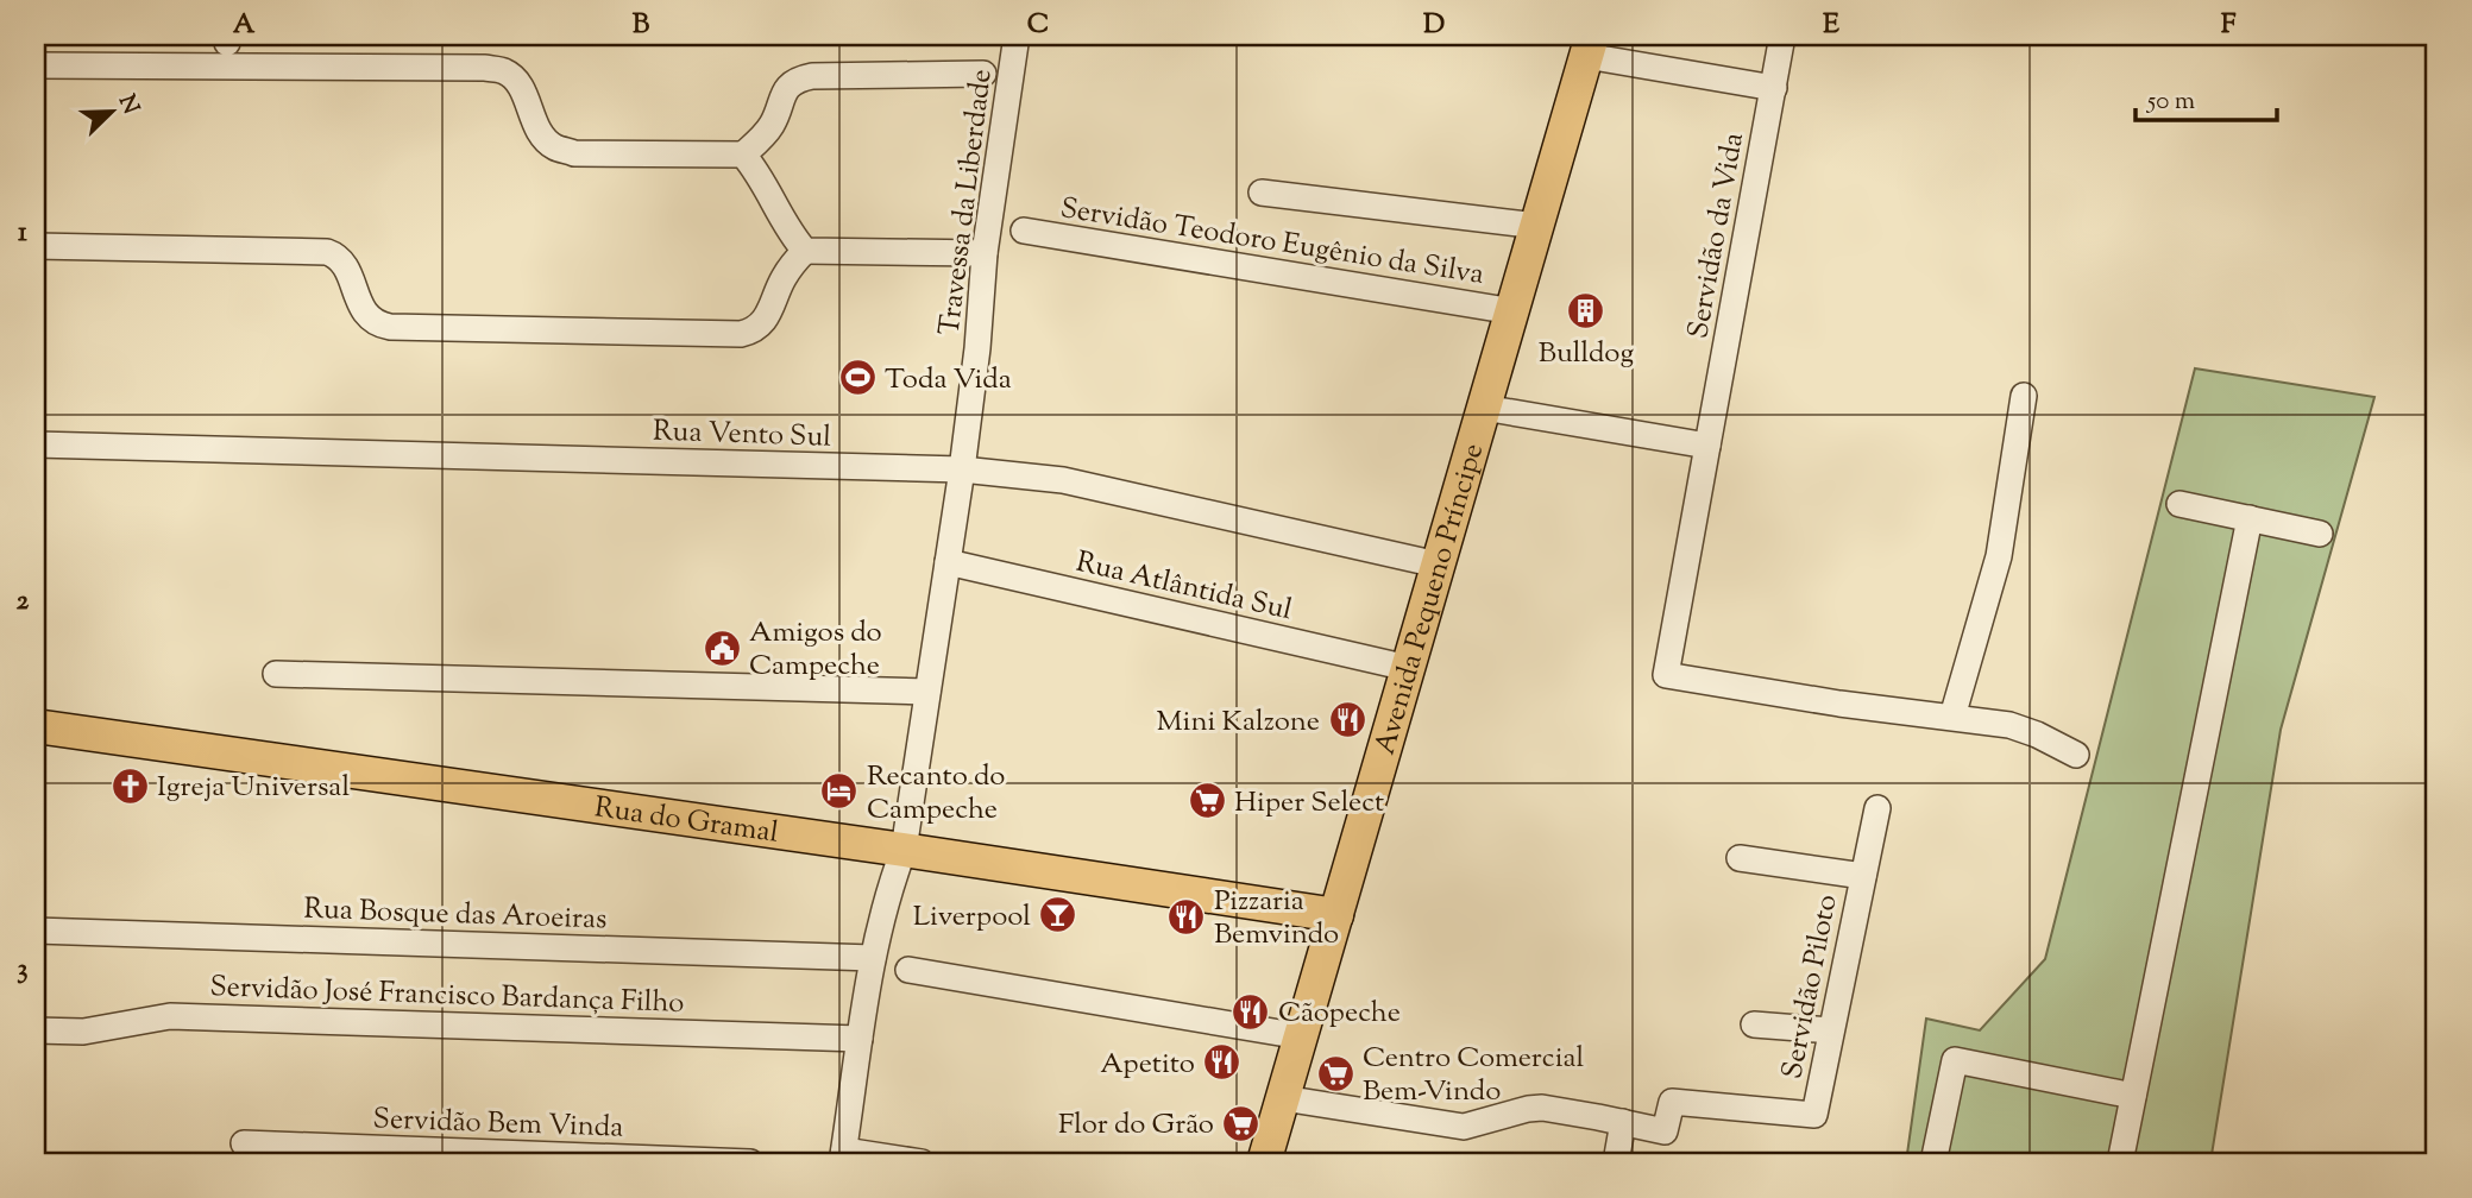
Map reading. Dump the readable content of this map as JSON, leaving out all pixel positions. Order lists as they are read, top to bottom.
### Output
{
  "streets": {
    "main road": ["Avenida Pequeno Príncipe", "Rua do Gramal"],
    "street": [
      "Travessa da Liberdade",
      "Servidão da Vida",
      "Servidão Teodoro Eugênio da Silva",
      "Rua Vento Sul",
      "Rua Atlântida Sul",
      "Rua Bosque das Aroeiras",
      "Servidão Piloto",
      "Servidão José Francisco Bardança Filho",
      "Servidão Bem Vinda"
    ]
  },
  "crossings": [
    ["Travessa da Liberdade", "Rua Vento Sul"],
    ["Travessa da Liberdade", "Rua Atlântida Sul"],
    ["Travessa da Liberdade", "Rua do Gramal"],
    ["Travessa da Liberdade", "Rua Bosque das Aroeiras"],
    ["Travessa da Liberdade", "Servidão José Francisco Bardança Filho"],
    ["Servidão Teodoro Eugênio da Silva", "Avenida Pequeno Príncipe"],
    ["Rua Vento Sul", "Avenida Pequeno Príncipe"],
    ["Rua Atlântida Sul", "Avenida Pequeno Príncipe"],
    ["Avenida Pequeno Príncipe", "Rua do Gramal"],
    ["Avenida Pequeno Príncipe", "Servidão Piloto"]
  ],
  "places": {
    "building": ["Bulldog"],
    "sports": ["Toda Vida"],
    "public building": ["Amigos do Campeche"],
    "restaurant": [
      "Mini Kalzone",
      "Pizzaria Bemvindo",
      "Cãopeche",
      "Apetito"
    ],
    "church": ["Igreja Universal"],
    "hotel": ["Recanto do Campeche"],
    "supermarket": ["Hiper Select", "Centro Comercial Bem-Vindo", "Flor do Grão"],
    "bar": ["Liverpool"]
  },
  "scale_bar": "50 m",
  "north": "top right",
  "grid": {
    "columns": [
      "A",
      "B",
      "C",
      "D",
      "E",
      "F"
    ],
    "rows": ["1", "2", "3"]
  }
}
